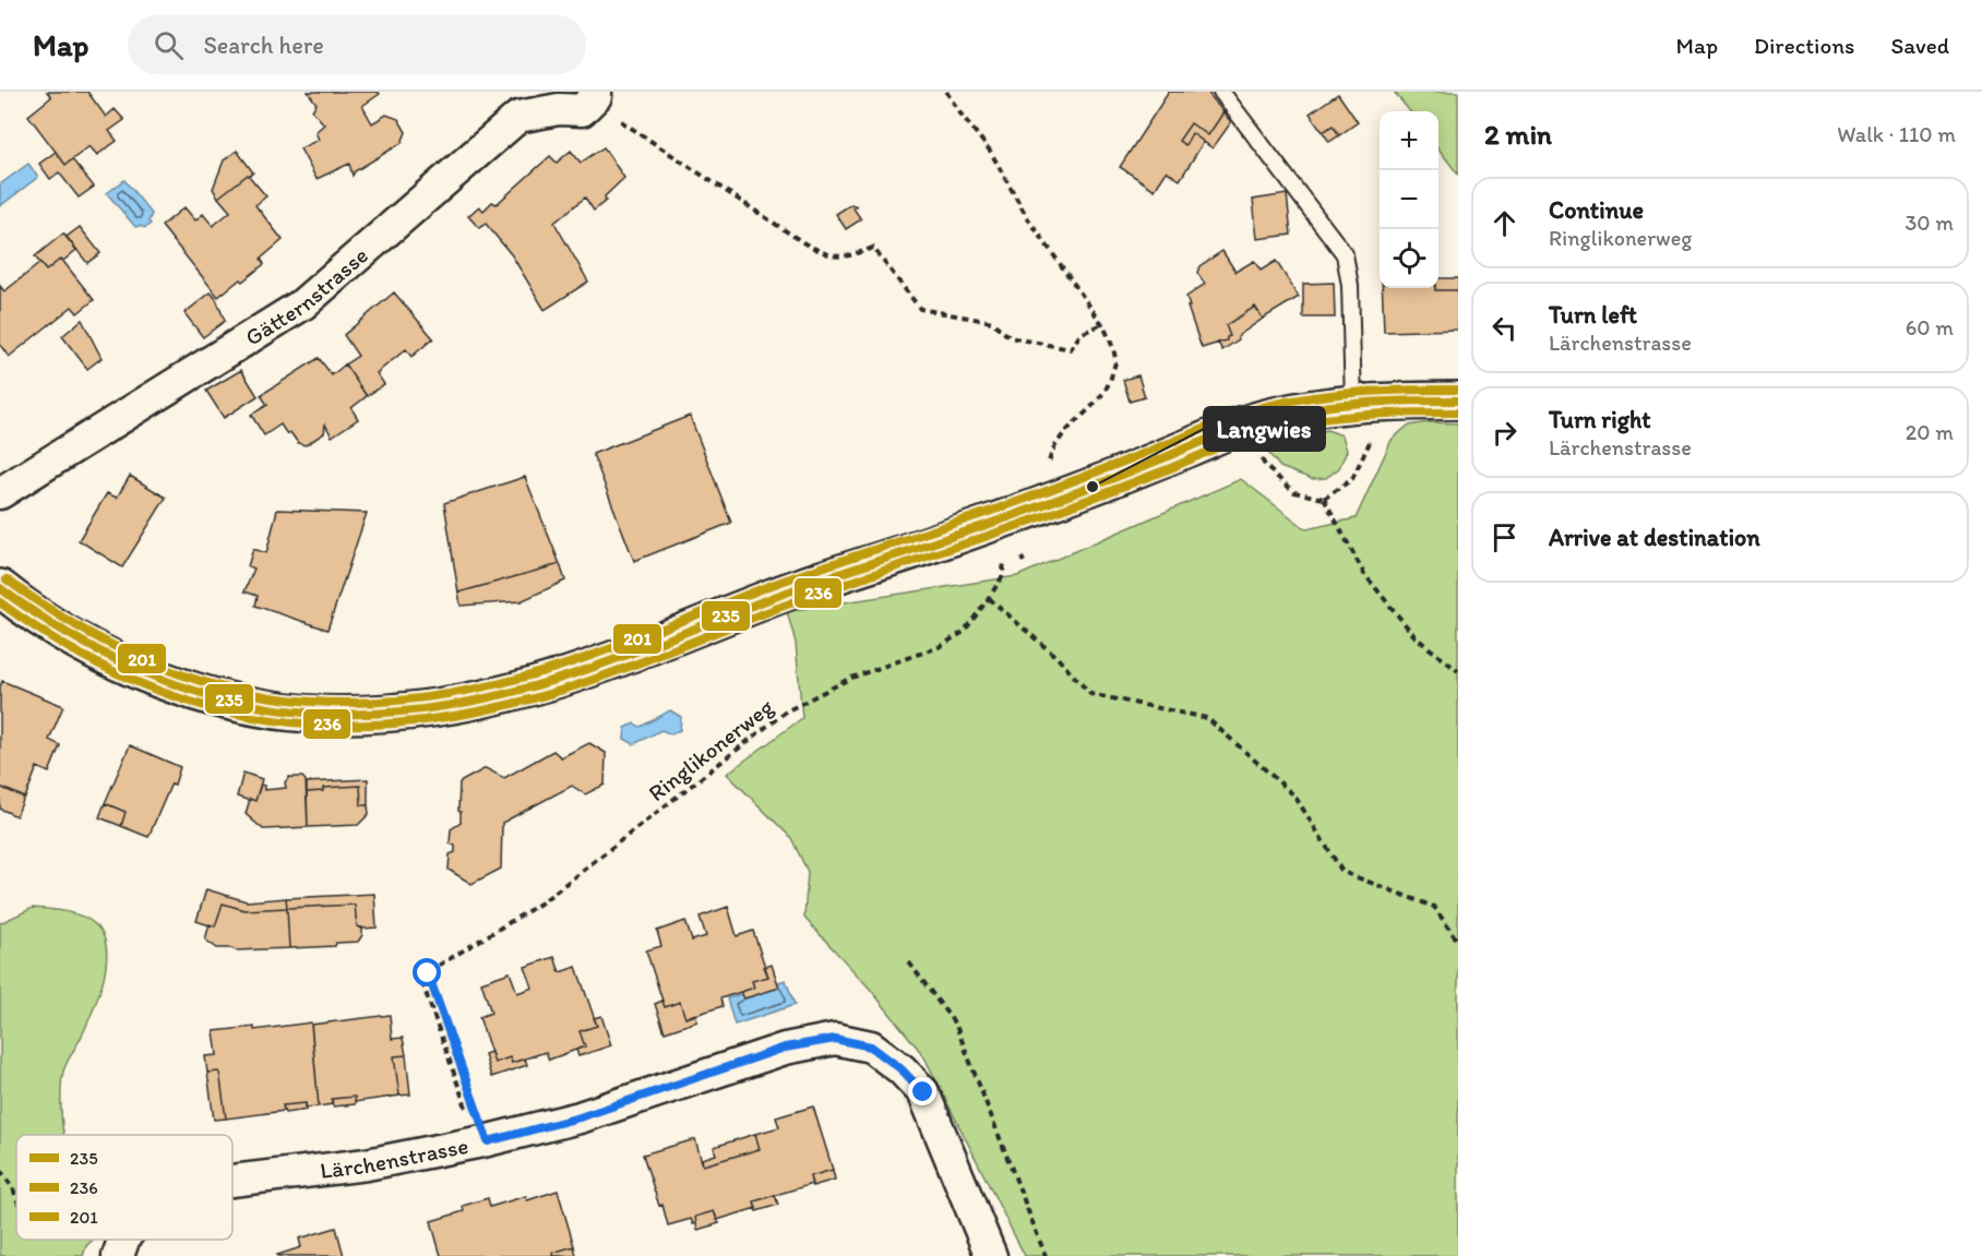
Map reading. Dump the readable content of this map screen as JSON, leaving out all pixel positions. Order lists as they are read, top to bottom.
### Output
{
  "streets": {
    "street": ["Gätternstrasse", "Lärchenstrasse"],
    "path": ["Ringlikonerweg"]
  },
  "crossings": [
    ["Ringlikonerweg", "Lärchenstrasse"]
  ],
  "places": ["Langwies"],
  "lines": ["transit line 201", "transit line 235", "transit line 236"],
  "legend": ["235", "236", "201"],
  "page": {
    "header": "Map",
    "search": "Search here",
    "nav": ["Map", "Directions", "Saved"],
    "heading": ["2 min", "Walk · 110 m"],
    "map_buttons": ["+", "−"],
    "list": [
      ["Continue", "Ringlikonerweg", "30 m"],
      ["Turn left", "Lärchenstrasse", "60 m"],
      ["Turn right", "Lärchenstrasse", "20 m"],
      "Arrive at destination"
    ]
  }
}
